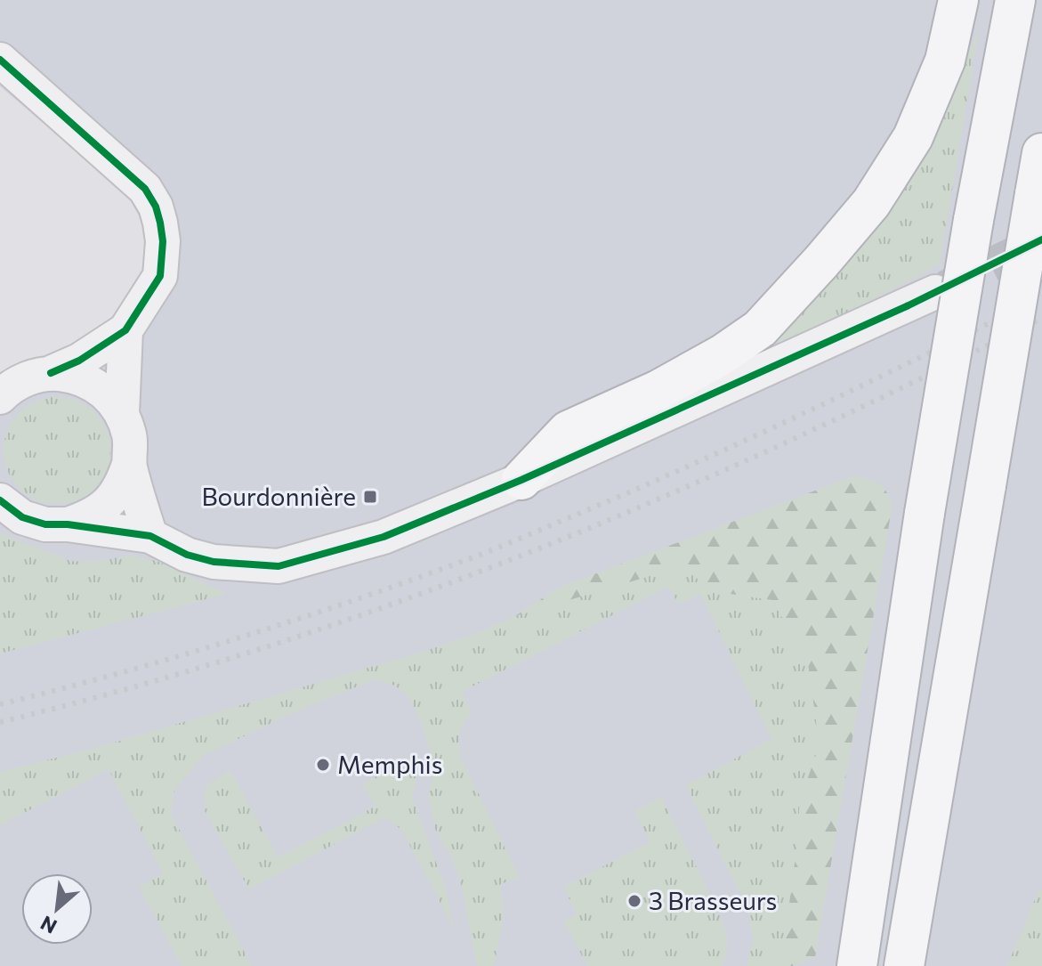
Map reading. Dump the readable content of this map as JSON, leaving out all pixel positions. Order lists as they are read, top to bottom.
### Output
{
  "places": {
    "transit": ["Bourdonnière"],
    "other": ["Memphis", "3 Brasseurs"]
  },
  "north": "bottom left"
}
